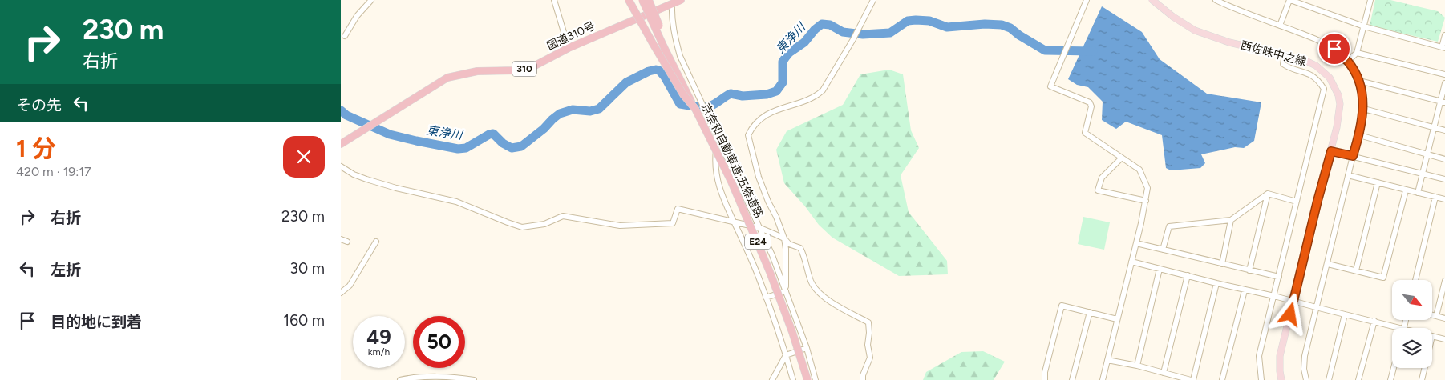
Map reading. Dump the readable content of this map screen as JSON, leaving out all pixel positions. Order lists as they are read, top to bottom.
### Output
{
  "streets": {
    "highway": [
      "国道310号",
      "310",
      "京奈和自動車道;五條道路",
      "E24"
    ],
    "main road": ["西佐味中之線"]
  },
  "water": ["東浄川"],
  "north": "bottom right",
  "page": {
    "turn": ["230 m", "右折"],
    "then": "その先",
    "heading": ["1 分", "420 m · 19:17"],
    "list": [
      {
        "name": "右折",
        "value": "230 m"
      },
      {
        "name": "左折",
        "value": "30 m"
      },
      {
        "name": "目的地に到着",
        "value": "160 m"
      }
    ],
    "speed": "49 km/h",
    "limit": "50"
  }
}
